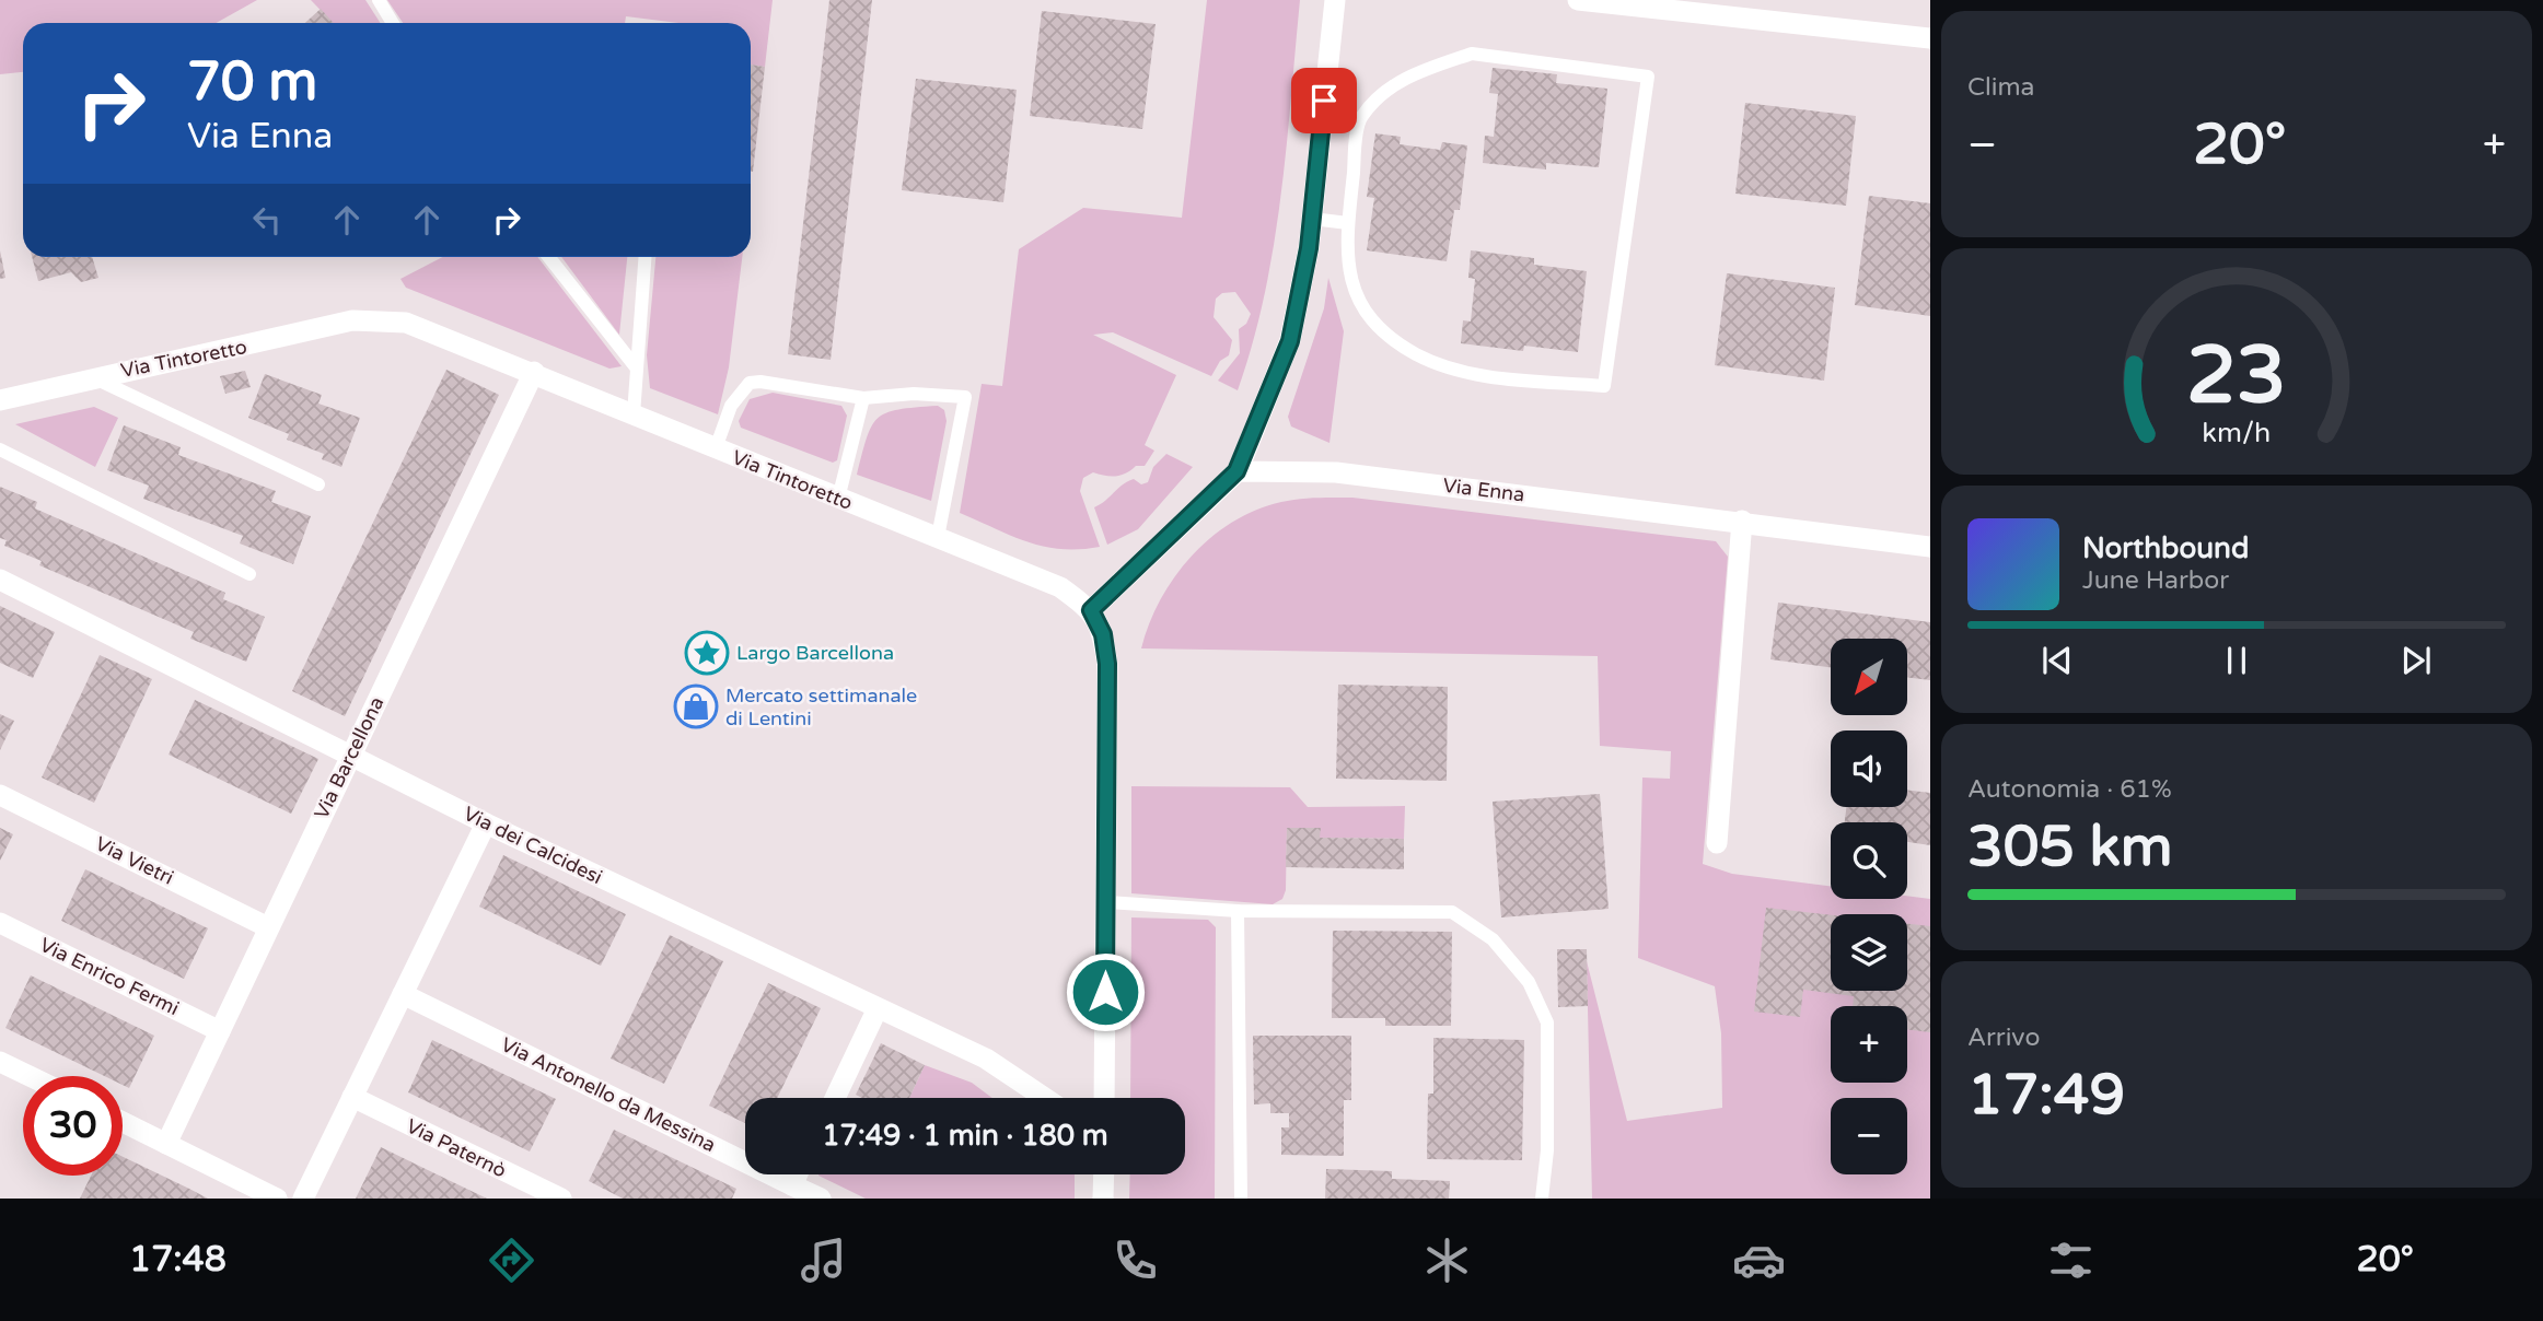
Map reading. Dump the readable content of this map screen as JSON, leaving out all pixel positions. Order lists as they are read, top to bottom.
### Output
{
  "streets": {
    "street": [
      "Via Tintoretto",
      "Via Enna",
      "Via Barcellona",
      "Via dei Calcidesi",
      "Via Vietri",
      "Via Enrico Fermi",
      "Via Antonello da Messina",
      "Via Paternò"
    ]
  },
  "crossings": [
    ["Via Tintoretto", "Via Barcellona"],
    ["Via Barcellona", "Via dei Calcidesi"],
    ["Via Barcellona", "Via Vietri"],
    ["Via Barcellona", "Via Enrico Fermi"]
  ],
  "places": {
    "place": ["Largo Barcellona"],
    "shop": ["Mercato settimanale di Lentini"]
  },
  "north": "bottom left",
  "page": {
    "tile": [
      "Clima",
      ["Autonomia · 61%", "305 km"],
      ["Arrivo", "17:49"]
    ],
    "turn": ["70 m", "Via Enna"],
    "heat": ["−", "20°", "+"],
    "song": ["Northbound", "June Harbor"],
    "map_buttons": ["+", "−"],
    "limit": "30",
    "trip": "17:49 · 1 min · 180 m",
    "tabs": ["17:48", "20°"],
    "gauge": ["23", "km/h"]
  }
}
